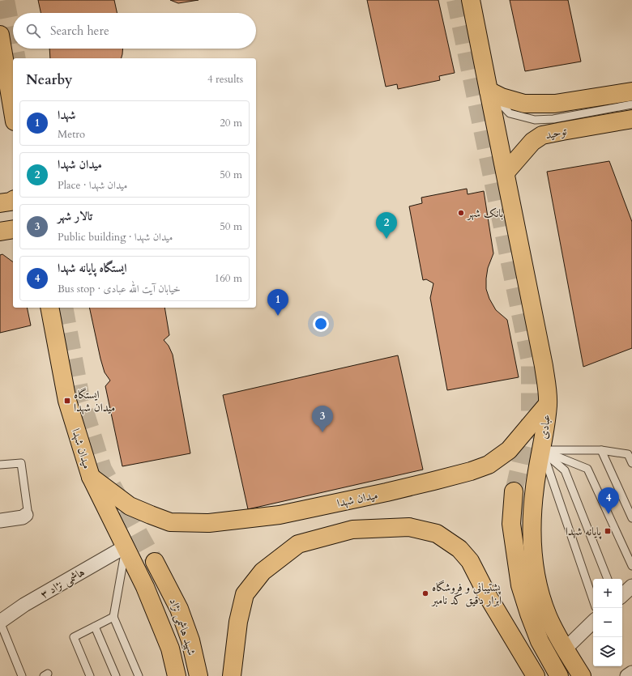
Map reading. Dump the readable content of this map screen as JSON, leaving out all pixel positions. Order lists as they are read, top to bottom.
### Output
{
  "streets": {
    "main road": [
      "توحید",
      "عبادی",
      "میدان شهدا",
      "شهید هاشمی نژاد"
    ],
    "street": ["هاشمی نژاد ۳"]
  },
  "crossings": [
    ["عبادی", "میدان شهدا"]
  ],
  "places": {
    "other": ["بانک شهر", "پشتیبانی و فروشگاه ابزار دقیق کد نامبر"],
    "transit": ["ایستگاه میدان شهدا", "پایانه شهدا"]
  },
  "page": {
    "search": "Search here",
    "heading": ["Nearby", "4 results"],
    "list": [
      {
        "mark": "1",
        "name": "شهدا",
        "note": "Metro",
        "value": "20 m"
      },
      {
        "mark": "2",
        "name": "میدان شهدا",
        "note": "Place · میدان شهدا",
        "value": "50 m"
      },
      {
        "mark": "3",
        "name": "تالار شهر",
        "note": "Public building · میدان شهدا",
        "value": "50 m"
      },
      {
        "mark": "4",
        "name": "ایستگاه پایانه شهدا",
        "note": "Bus stop · خیابان آیت الله عبادی",
        "value": "160 m"
      }
    ],
    "pins": [
      "2",
      "1",
      "3",
      "4"
    ],
    "map_buttons": ["+", "−"]
  }
}
